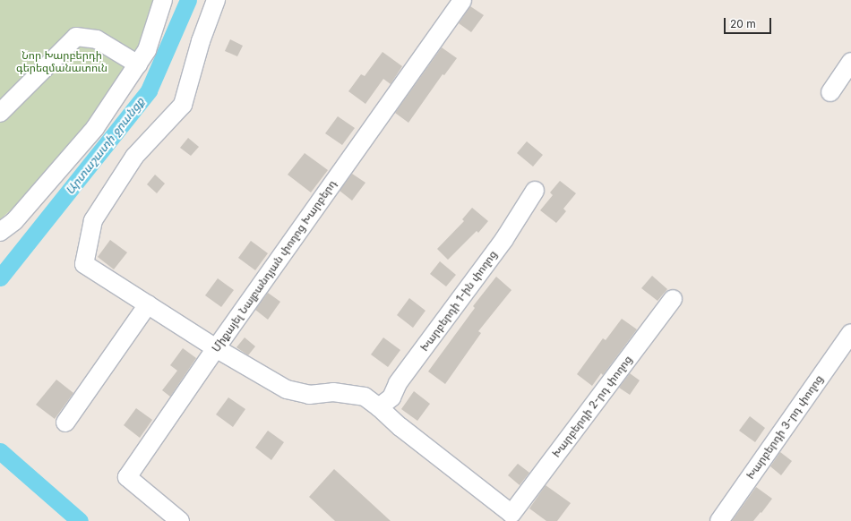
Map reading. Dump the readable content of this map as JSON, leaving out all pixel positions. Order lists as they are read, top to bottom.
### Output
{
  "streets": {
    "street": [
      "Միքայել Նալբանդյան փողոց Խարբերդ",
      "Խարբերդի 1-ին փողոց",
      "Խարբերդի 2-րդ փողոց",
      "Խարբերդի 3-րդ փողոց"
    ]
  },
  "crossings": [
    ["Խարբերդի 1-ին փողոց", "Խարբերդի 2-րդ փողոց"]
  ],
  "water": ["Արտաշատի ջրանցք"],
  "parks": ["Նոր Խարբերդի գերեզմանատուն"],
  "scale_bar": "20 m"
}
